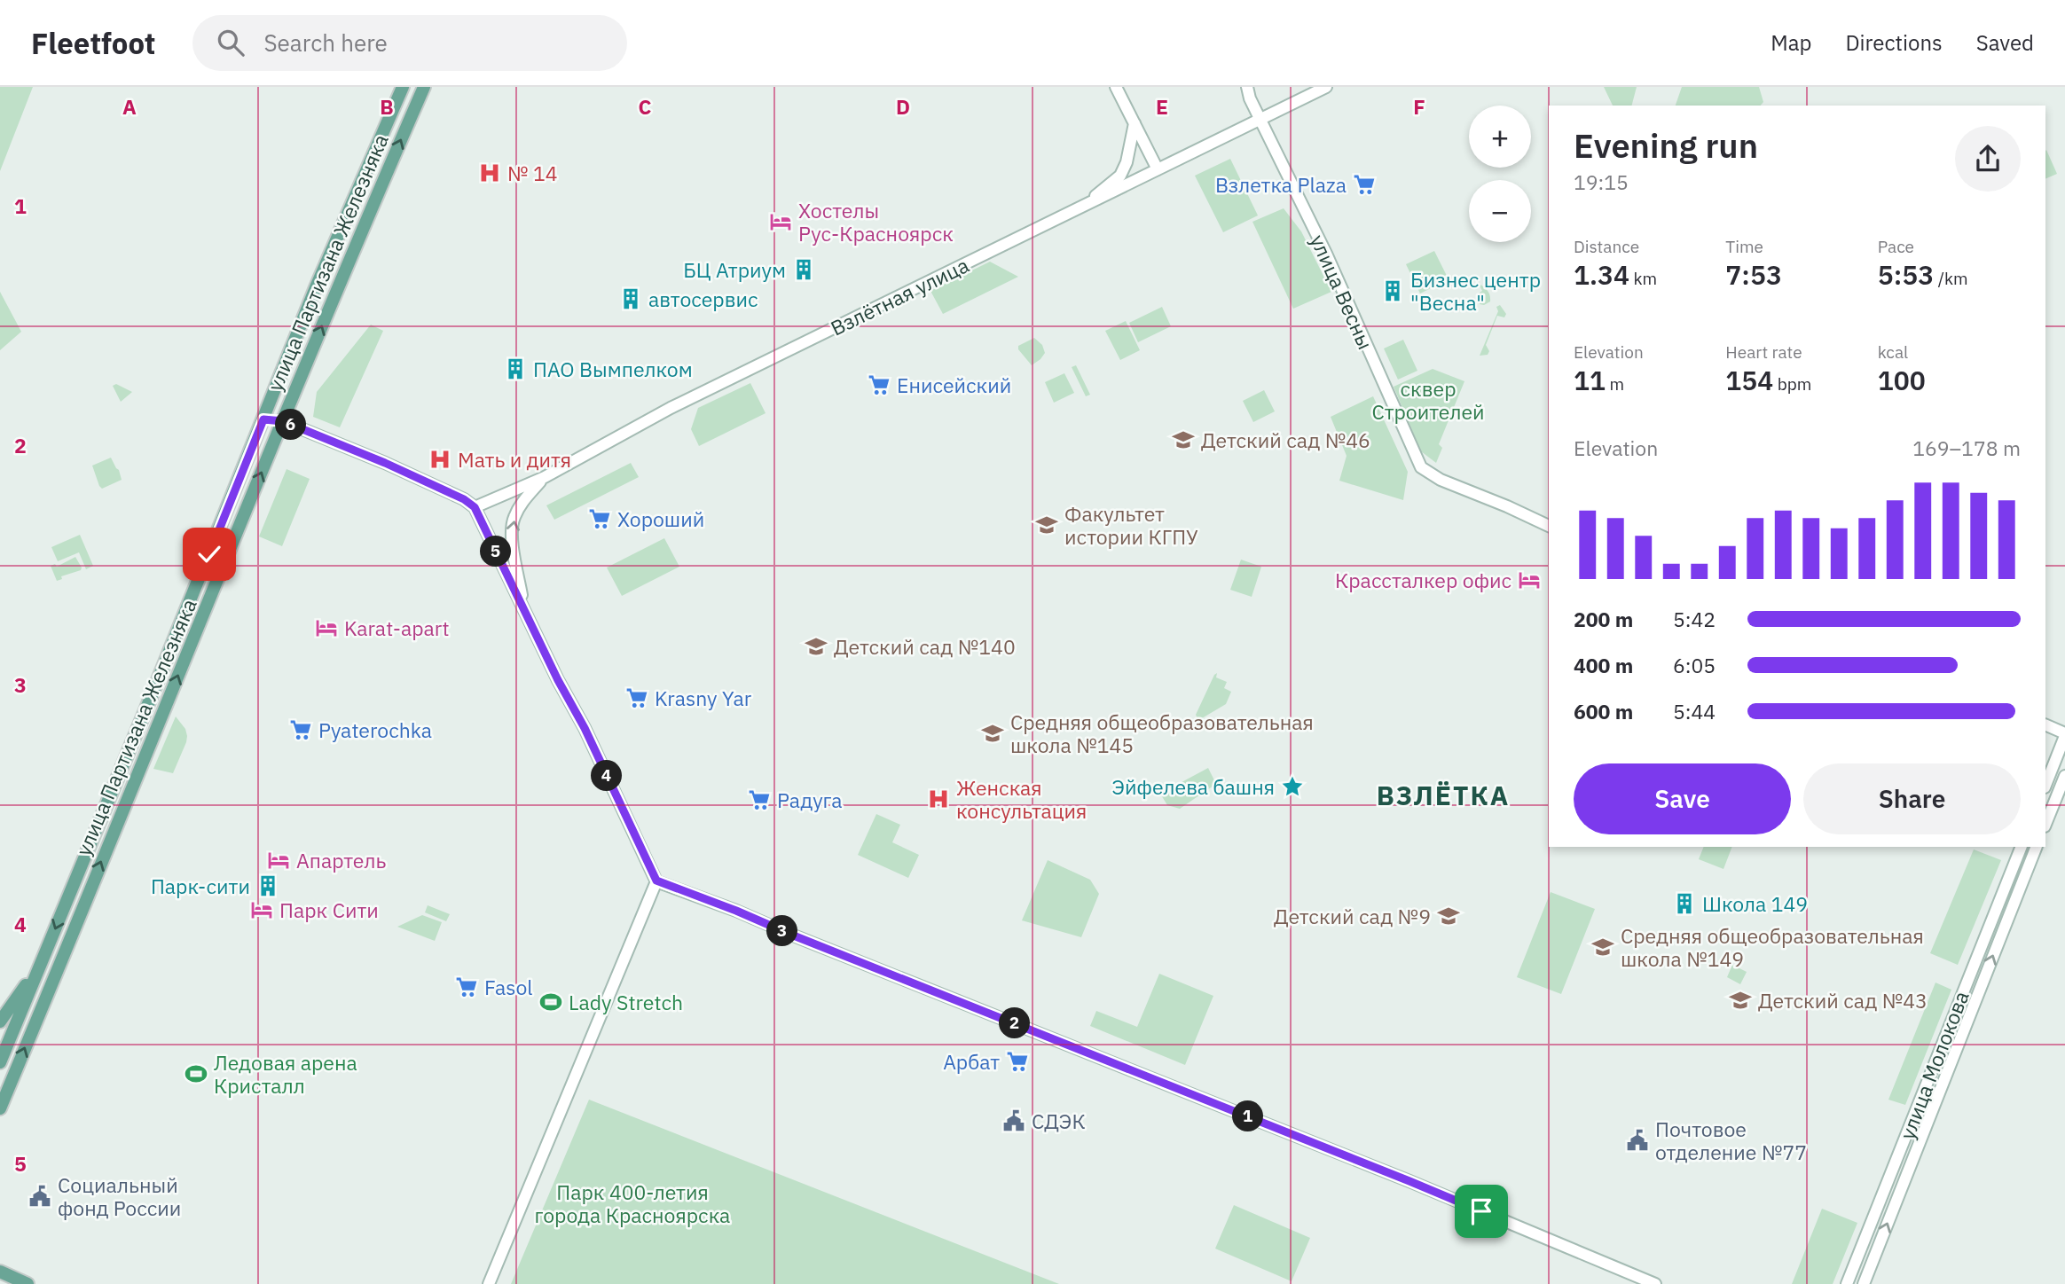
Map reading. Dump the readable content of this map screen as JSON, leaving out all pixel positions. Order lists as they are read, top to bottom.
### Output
{
  "streets": {
    "main road": ["улица Партизана Железняка"],
    "street": ["улица Весны", "Взлётная улица", "улица Молокова"]
  },
  "crossings": [
    ["улица Весны", "Взлётная улица"]
  ],
  "districts": ["ВЗЛЁТКА"],
  "parks": ["сквер Строителей", "Парк 400-летия города Красноярска"],
  "places": {
    "hospital": ["№ 14", "Мать и дитя", "Женская консультация"],
    "supermarket": [
      "Взлетка Plaza",
      "Енисейский",
      "Хороший",
      "Krasny Yar",
      "Pyaterochka",
      "Радуга",
      "Fasol",
      "Арбат"
    ],
    "hotel": [
      "Хостелы Рус-Красноярск",
      "Крассталкер офис",
      "Karat-apart",
      "Апартель",
      "Парк Сити"
    ],
    "building": [
      "БЦ Атриум",
      "Бизнес центр \"Весна\"",
      "автосервис",
      "ПАО Вымпелком",
      "Парк-сити",
      "Школа 149"
    ],
    "school or university": [
      "Детский сад №46",
      "Факультет истории КГПУ",
      "Детский сад №140",
      "Средняя общеобразовательная школа №145",
      "Детский сад №9",
      "Средняя общеобразовательная школа №149",
      "Детский сад №43"
    ],
    "place": ["Эйфелева башня"],
    "sports": ["Lady Stretch", "Ледовая арена Кристалл"],
    "public building": ["СДЭК", "Почтовое отделение №77", "Социальный фонд России"]
  },
  "page": {
    "header": "Fleetfoot",
    "search": "Search here",
    "nav": ["Map", "Directions", "Saved"],
    "map_buttons": ["+", "−"],
    "heading": ["Evening run", "19:15"],
    "stats": [
      ["Distance", "1.34 km"],
      ["Time", "7:53"],
      ["Pace", "5:53 /km"],
      ["Elevation", "11 m"],
      ["Heart rate", "154 bpm"],
      ["kcal", "100"]
    ],
    "pins": [
      "6",
      "5",
      "4",
      "3",
      "2",
      "1"
    ],
    "chart": ["Elevation", "169–178 m"],
    "list": [
      {
        "name": "200 m",
        "note": "5:42"
      },
      {
        "name": "400 m",
        "note": "6:05"
      },
      {
        "name": "600 m",
        "note": "5:44"
      }
    ],
    "buttons": ["Save", "Share"]
  },
  "grid": {
    "columns": [
      "A",
      "B",
      "C",
      "D",
      "E",
      "F"
    ],
    "rows": [
      "1",
      "2",
      "3",
      "4",
      "5"
    ]
  }
}
